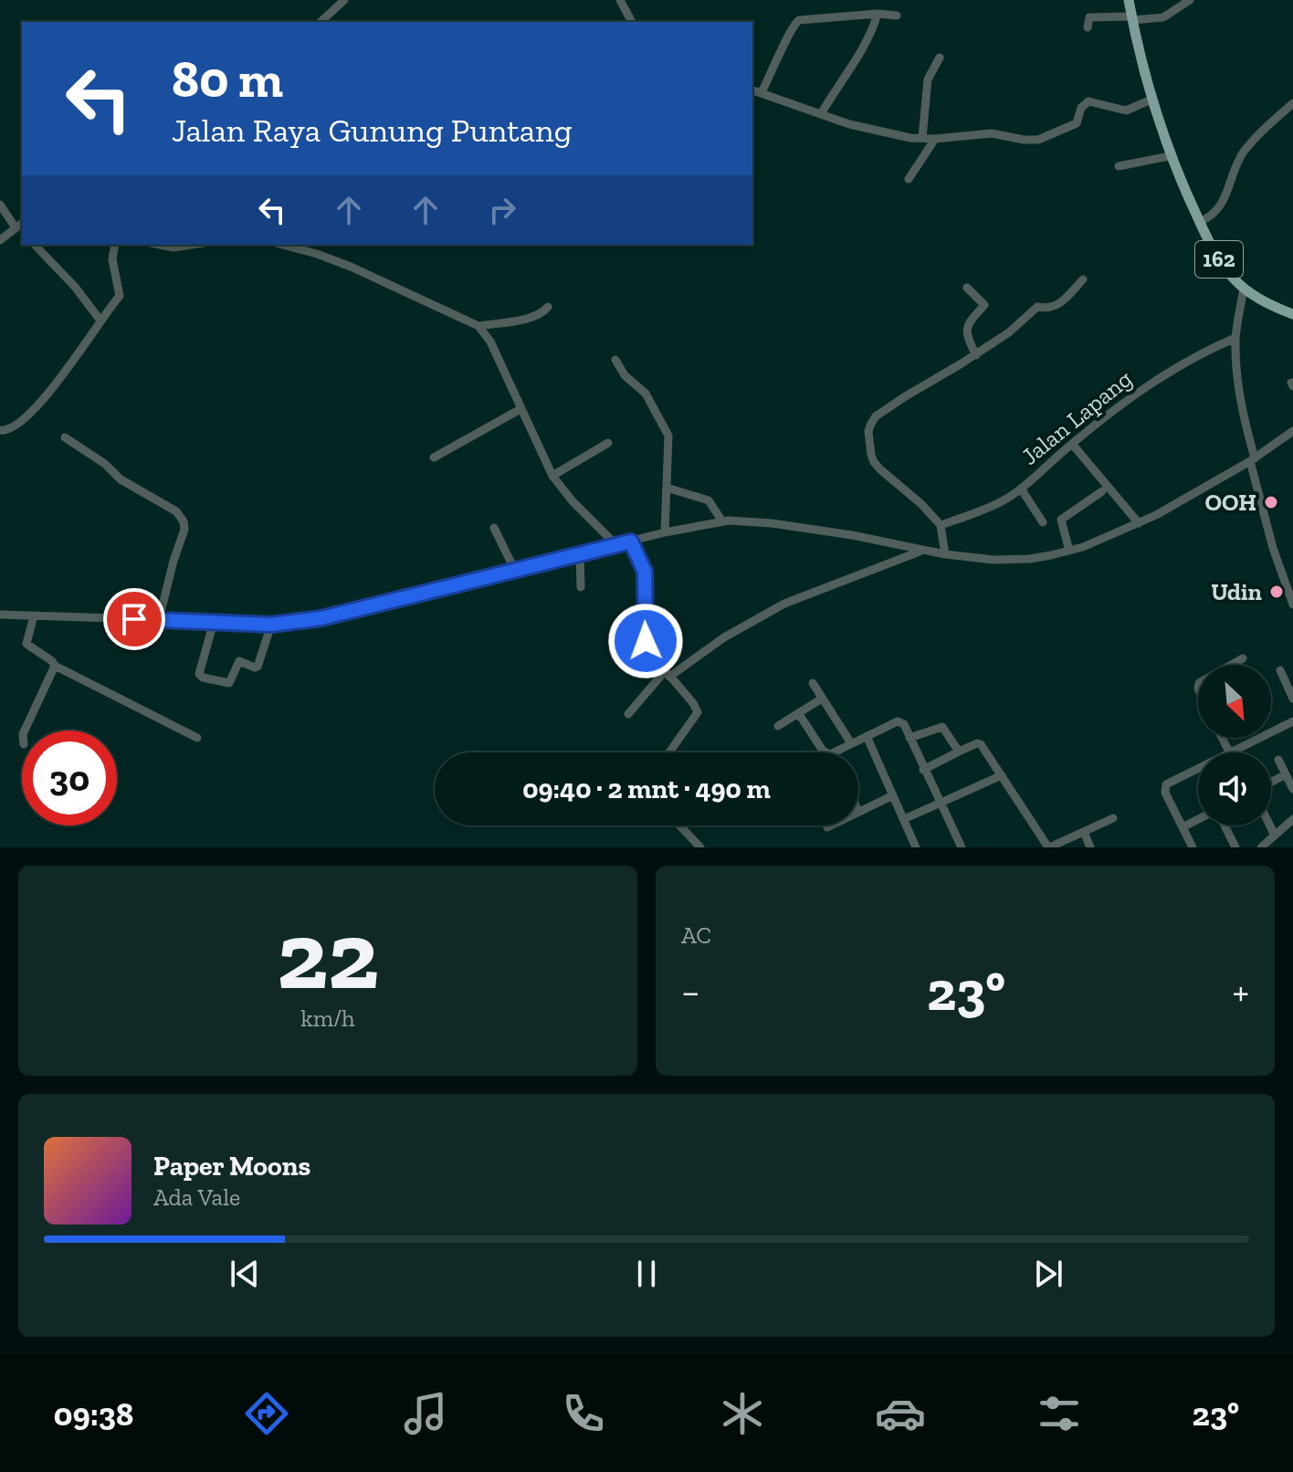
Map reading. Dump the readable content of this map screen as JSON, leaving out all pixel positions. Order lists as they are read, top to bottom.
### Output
{
  "streets": {
    "main road": ["162"],
    "street": ["Jalan Lapang"]
  },
  "places": ["OOH", "Udin"],
  "north": "bottom right",
  "page": {
    "turn": ["80 m", "Jalan Raya Gunung Puntang"],
    "limit": "30",
    "trip": "09:40 · 2 mnt · 490 m",
    "tile": [
      ["22", "km/h"],
      "AC"
    ],
    "heat": ["−", "23°", "+"],
    "song": ["Paper Moons", "Ada Vale"],
    "tabs": ["09:38", "23°"]
  }
}
